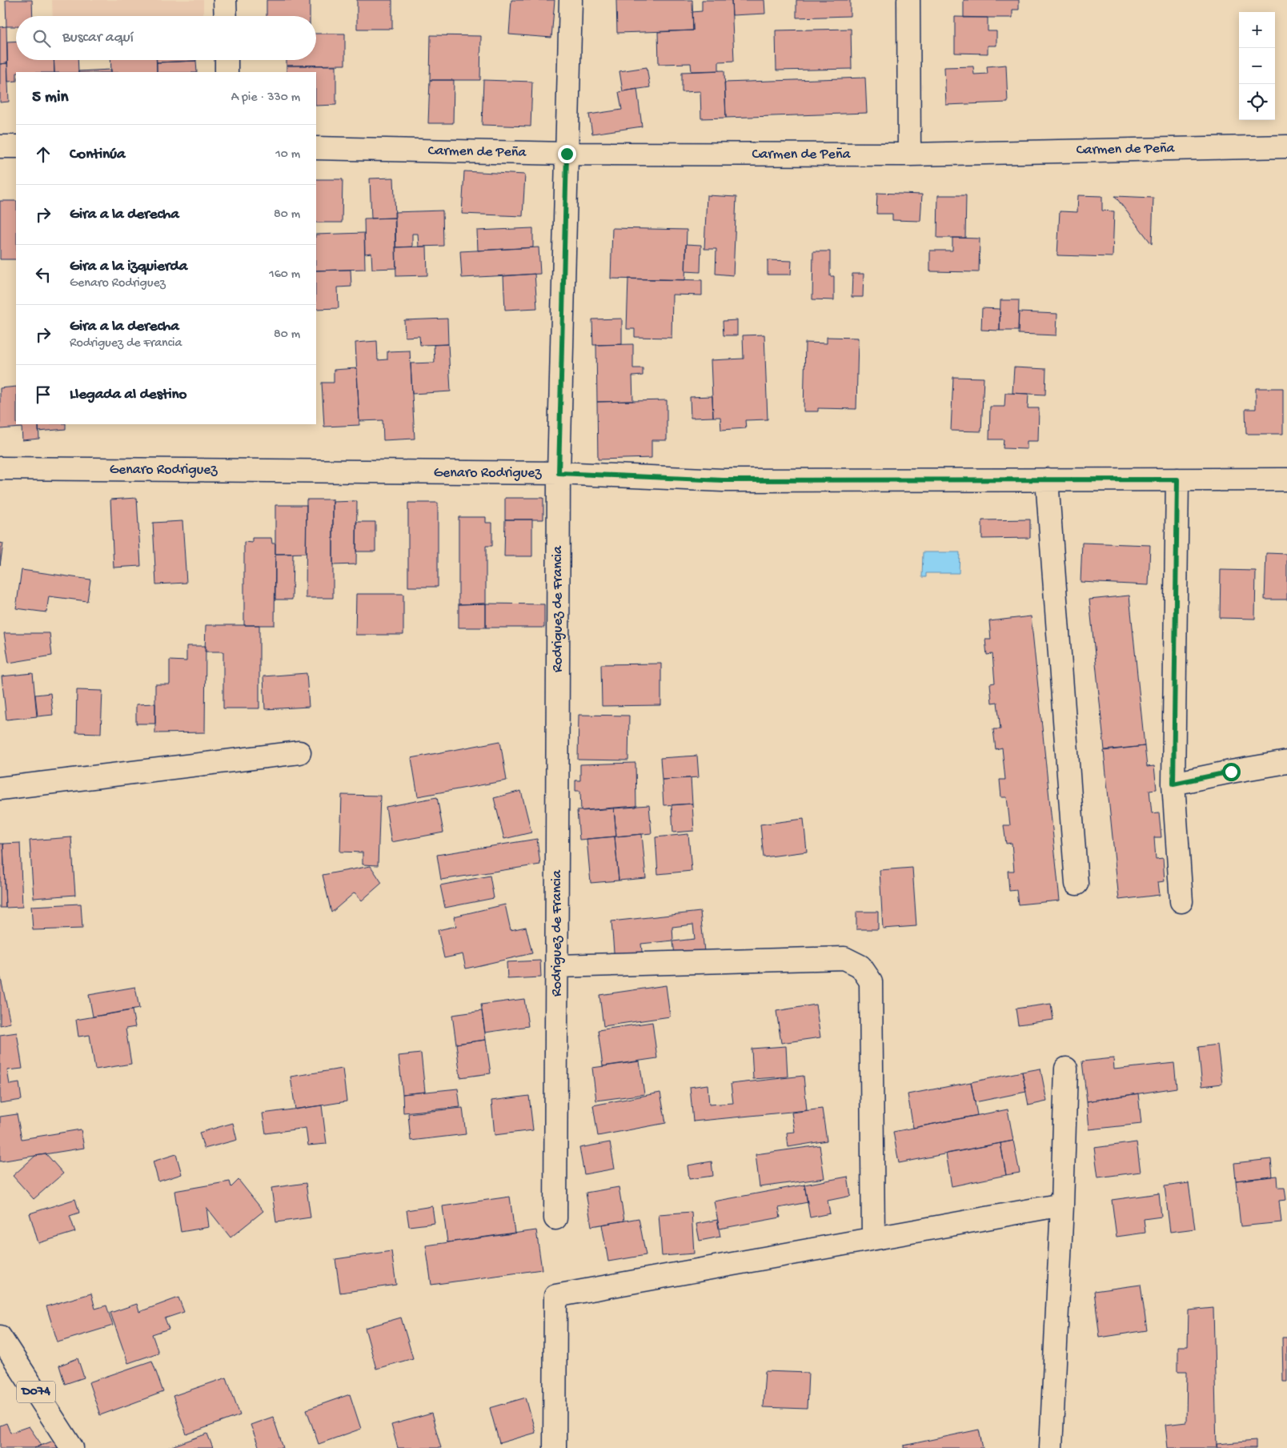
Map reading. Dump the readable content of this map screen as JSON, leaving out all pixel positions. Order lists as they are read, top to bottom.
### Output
{
  "streets": {
    "street": [
      "Carmen de Peña",
      "Genaro Rodriguez",
      "Rodriguez de Francia",
      "D074"
    ]
  },
  "crossings": [
    ["Carmen de Peña", "Rodriguez de Francia"],
    ["Genaro Rodriguez", "Rodriguez de Francia"]
  ],
  "page": {
    "map_buttons": ["+", "−"],
    "search": "Buscar aquí",
    "heading": ["5 min", "A pie · 330 m"],
    "list": [
      ["Continúa", "10 m"],
      ["Gira a la derecha", "80 m"],
      ["Gira a la izquierda", "Genaro Rodriguez", "160 m"],
      ["Gira a la derecha", "Rodriguez de Francia", "80 m"],
      "Llegada al destino"
    ]
  }
}
